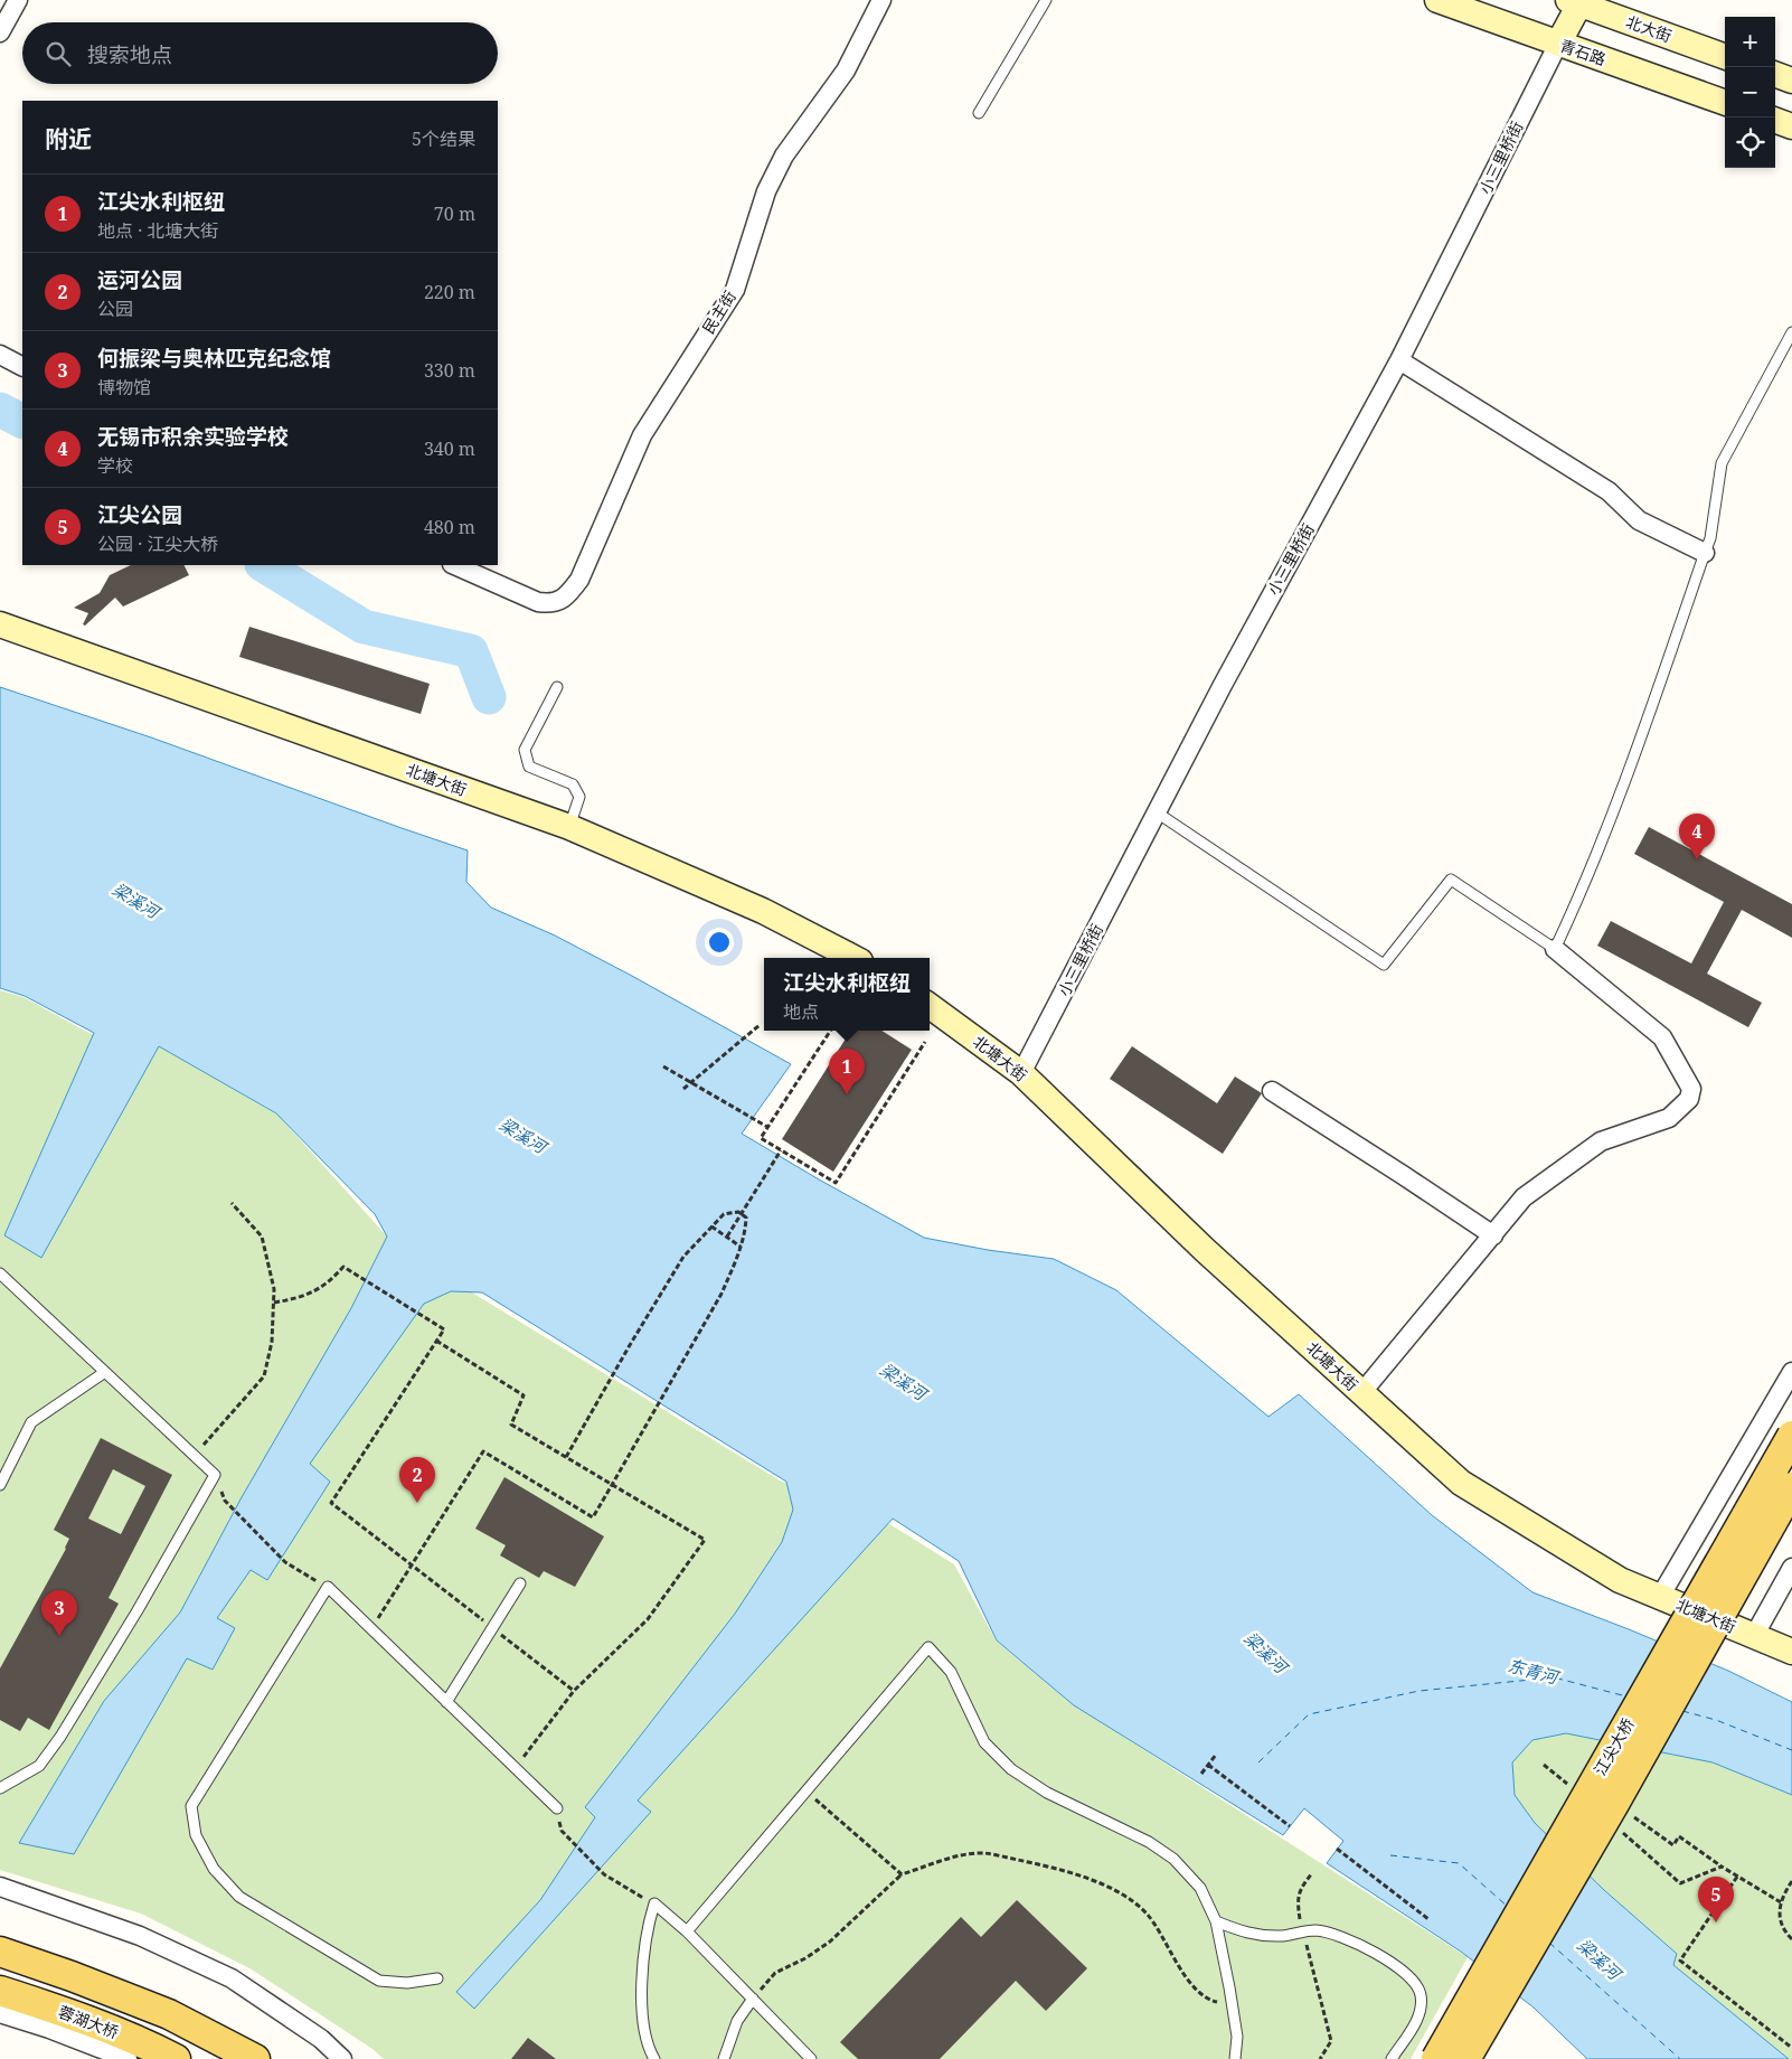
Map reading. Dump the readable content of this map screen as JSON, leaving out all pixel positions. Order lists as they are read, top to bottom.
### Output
{
  "streets": {
    "main road": [
      "北大街",
      "青石路",
      "北塘大街",
      "江尖大桥",
      "蓉湖大桥"
    ],
    "street": ["小三里桥街", "民主街"]
  },
  "crossings": [
    ["青石路", "小三里桥街"],
    ["小三里桥街", "北塘大街"]
  ],
  "water": ["梁溪河", "东青河"],
  "page": {
    "map_buttons": ["+", "−"],
    "search": "搜索地点",
    "heading": ["附近", "5个结果"],
    "list": [
      {
        "mark": "1",
        "name": "江尖水利枢纽",
        "note": "地点 · 北塘大街",
        "value": "70 m"
      },
      {
        "mark": "2",
        "name": "运河公园",
        "note": "公园",
        "value": "220 m"
      },
      {
        "mark": "3",
        "name": "何振梁与奥林匹克纪念馆",
        "note": "博物馆",
        "value": "330 m"
      },
      {
        "mark": "4",
        "name": "无锡市积余实验学校",
        "note": "学校",
        "value": "340 m"
      },
      {
        "mark": "5",
        "name": "江尖公园",
        "note": "公园 · 江尖大桥",
        "value": "480 m"
      }
    ],
    "pins": [
      "4",
      "1",
      "2",
      "3",
      "5"
    ],
    "popup": ["江尖水利枢纽", "地点"]
  }
}
